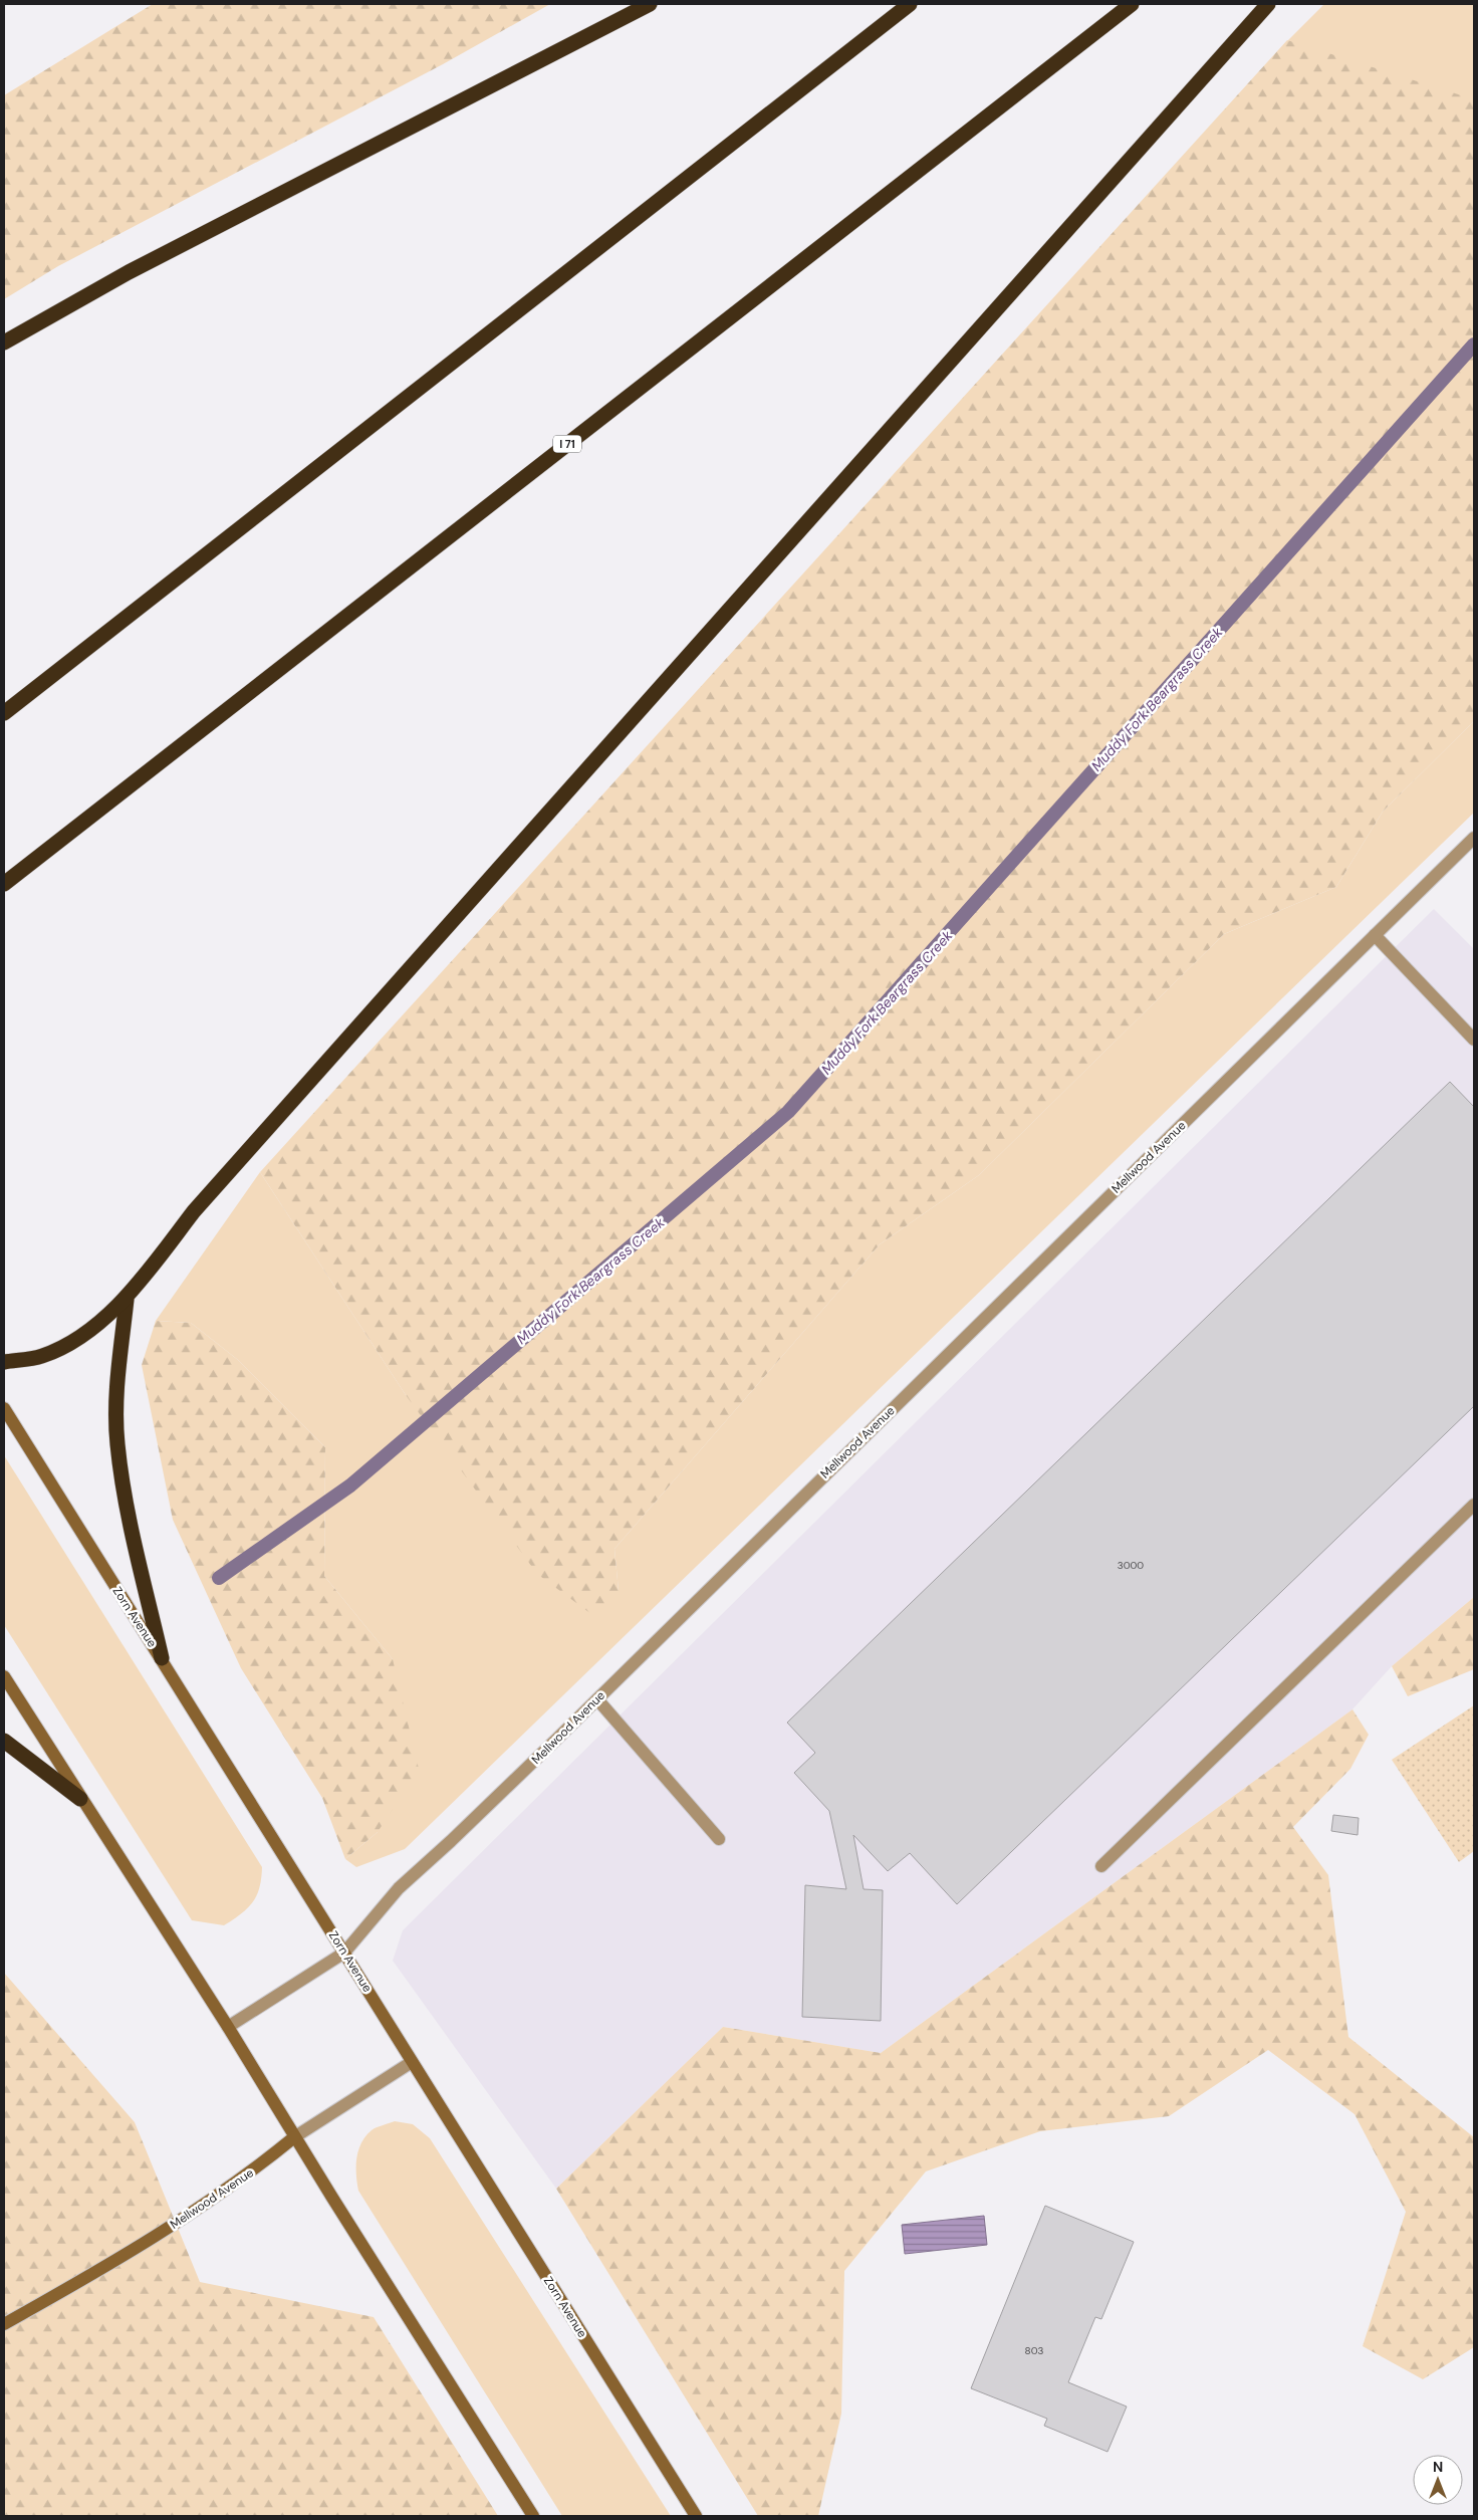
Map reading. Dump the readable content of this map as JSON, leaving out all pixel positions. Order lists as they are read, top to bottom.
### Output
{
  "streets": {
    "highway": ["I 71"],
    "main road": ["Mellwood Avenue", "Zorn Avenue"]
  },
  "crossings": [
    ["Mellwood Avenue", "Zorn Avenue"]
  ],
  "water": ["Muddy Fork Beargrass Creek"],
  "house_numbers": ["3000", "803"],
  "north": "top"
}
